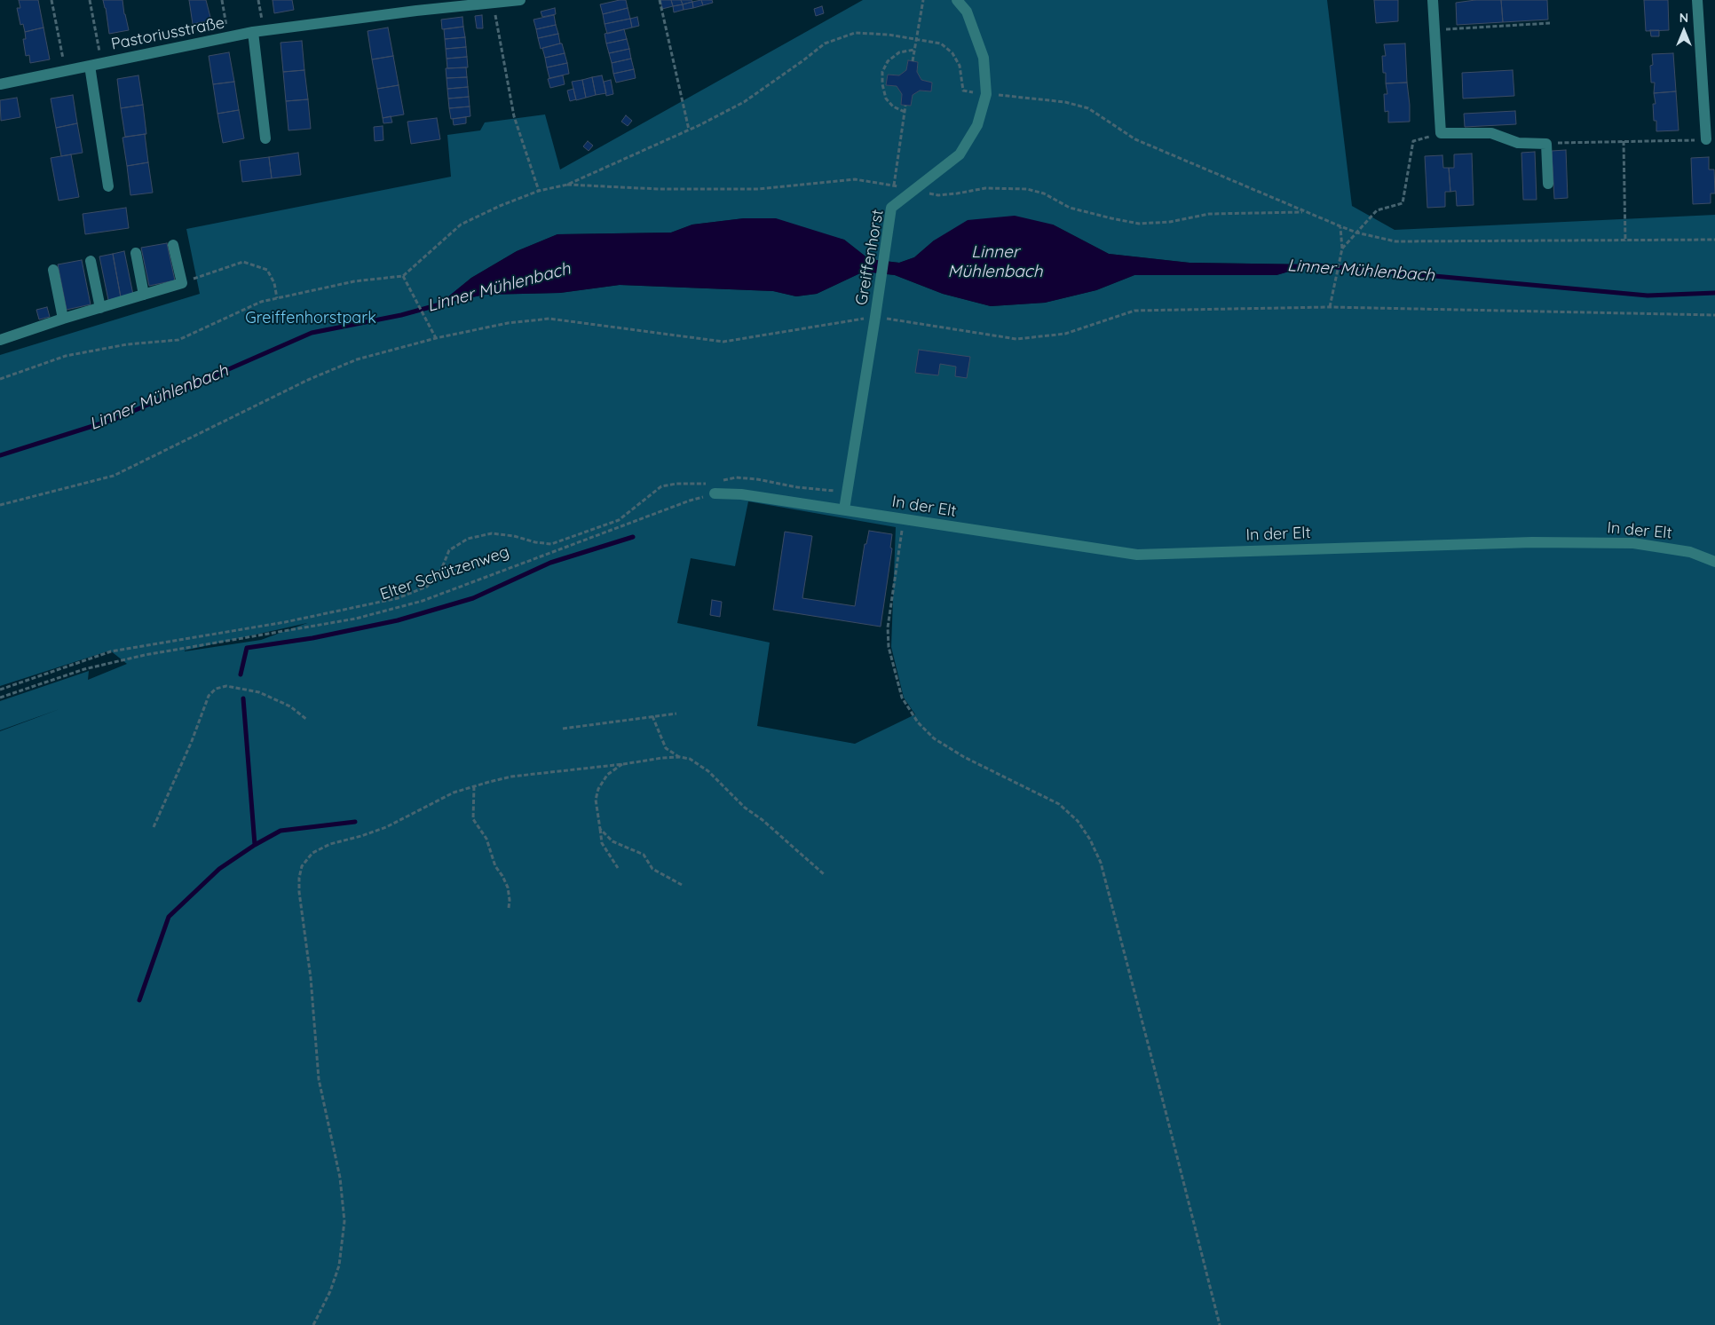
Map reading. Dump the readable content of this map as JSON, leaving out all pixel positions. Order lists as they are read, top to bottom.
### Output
{
  "streets": {
    "street": ["Pastoriusstraße", "Greiffenhorst", "In der Elt"],
    "path": ["Elter Schützenweg"]
  },
  "crossings": [
    ["Greiffenhorst", "In der Elt"]
  ],
  "water": ["Linner Mühlenbach"],
  "parks": ["Greiffenhorstpark"],
  "north": "top"
}
